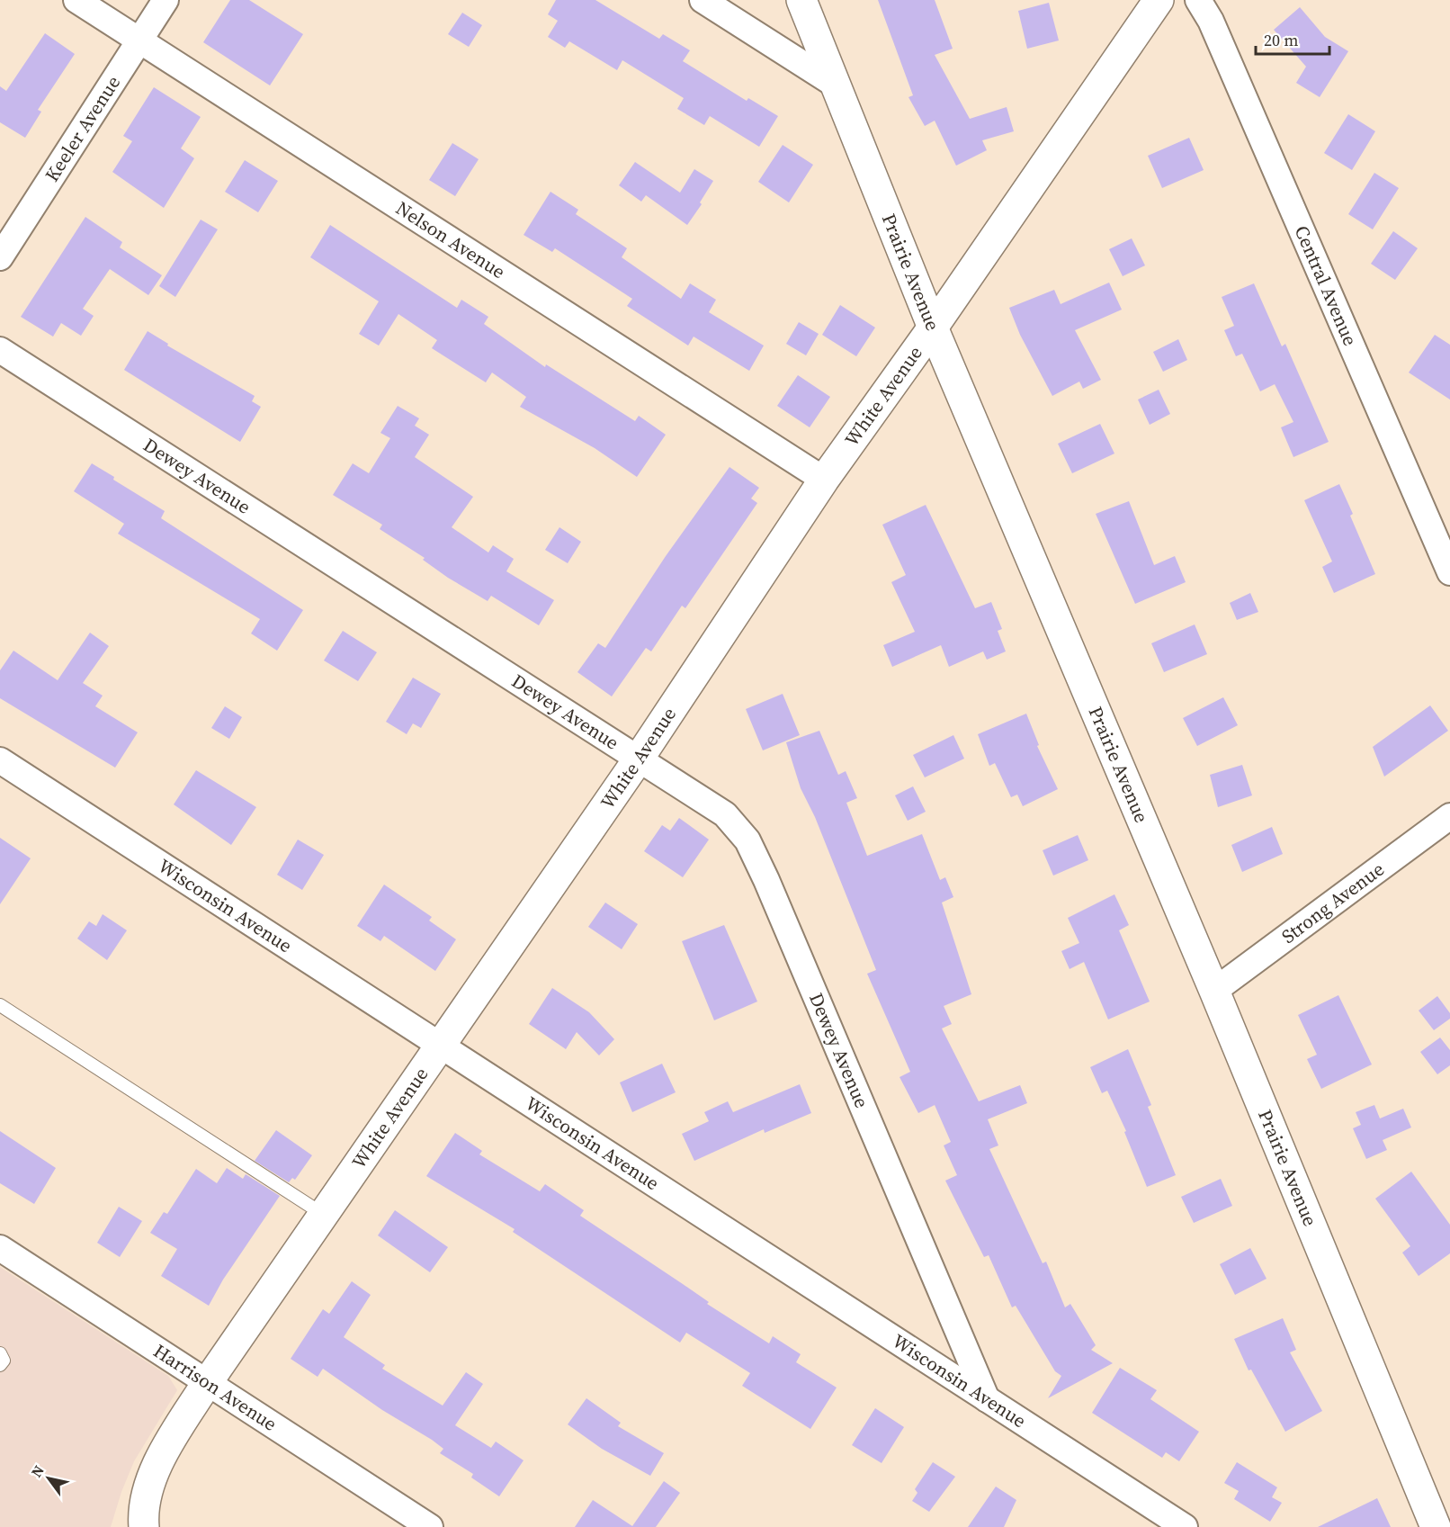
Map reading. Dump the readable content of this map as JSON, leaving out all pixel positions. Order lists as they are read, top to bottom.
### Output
{
  "streets": {
    "main road": ["Prairie Avenue", "White Avenue"],
    "street": [
      "Keeler Avenue",
      "Nelson Avenue",
      "Central Avenue",
      "Dewey Avenue",
      "Strong Avenue",
      "Wisconsin Avenue",
      "Harrison Avenue"
    ]
  },
  "crossings": [
    ["Keeler Avenue", "Nelson Avenue"],
    ["Nelson Avenue", "White Avenue"],
    ["Prairie Avenue", "White Avenue"],
    ["Prairie Avenue", "Strong Avenue"],
    ["White Avenue", "Dewey Avenue"],
    ["White Avenue", "Wisconsin Avenue"],
    ["White Avenue", "Harrison Avenue"],
    ["Dewey Avenue", "Wisconsin Avenue"]
  ],
  "scale_bar": "20 m",
  "north": "top left"
}
